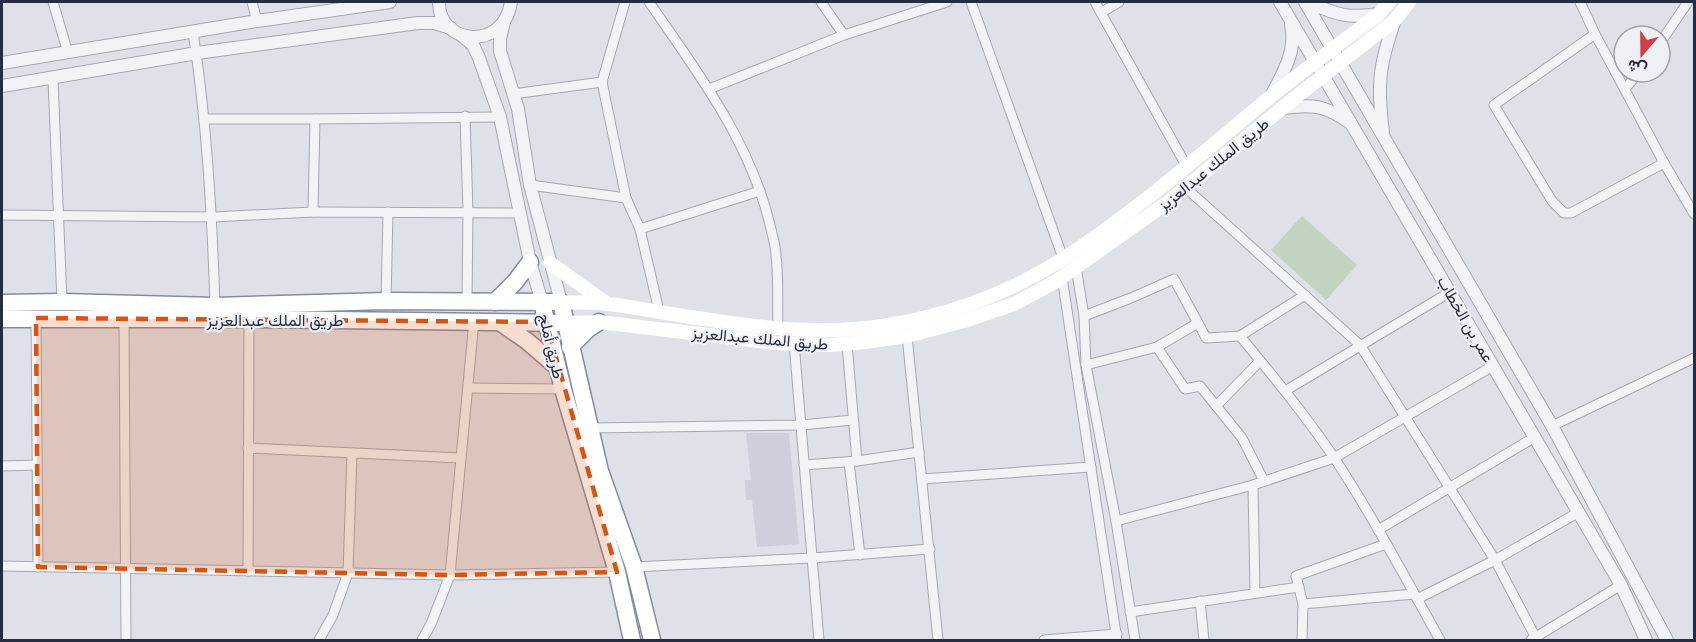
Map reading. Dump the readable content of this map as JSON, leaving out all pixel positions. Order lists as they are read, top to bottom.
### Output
{
  "streets": {
    "highway": ["طريق الملك عبدالعزيز", "طريق أملج"],
    "street": ["عمر بن الخطاب"]
  },
  "crossings": [
    ["طريق الملك عبدالعزيز", "عمر بن الخطاب"],
    ["طريق الملك عبدالعزيز", "طريق أملج"]
  ],
  "north": "bottom"
}
